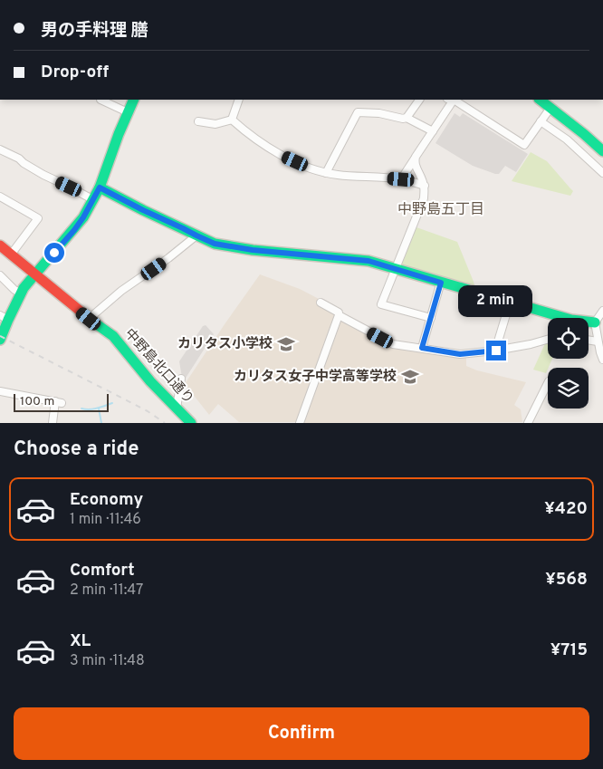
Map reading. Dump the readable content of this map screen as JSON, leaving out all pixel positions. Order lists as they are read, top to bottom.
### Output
{
  "streets": {
    "street": ["中野島北口通り"]
  },
  "districts": ["中野島五丁目"],
  "places": {
    "school or university": ["カリタス小学校", "カリタス女子中学高等学校"]
  },
  "scale_bar": "100 m",
  "page": {
    "banner": ["男の手料理 膳", "Drop-off"],
    "bubble": "2 min",
    "scale": "100 m",
    "heading": "Choose a ride",
    "list": [
      {
        "name": "Economy",
        "note": "1 min · 11:46",
        "value": "¥420"
      },
      {
        "name": "Comfort",
        "note": "2 min · 11:47",
        "value": "¥568"
      },
      {
        "name": "XL",
        "note": "3 min · 11:48",
        "value": "¥715"
      }
    ],
    "buttons": "Confirm"
  }
}
